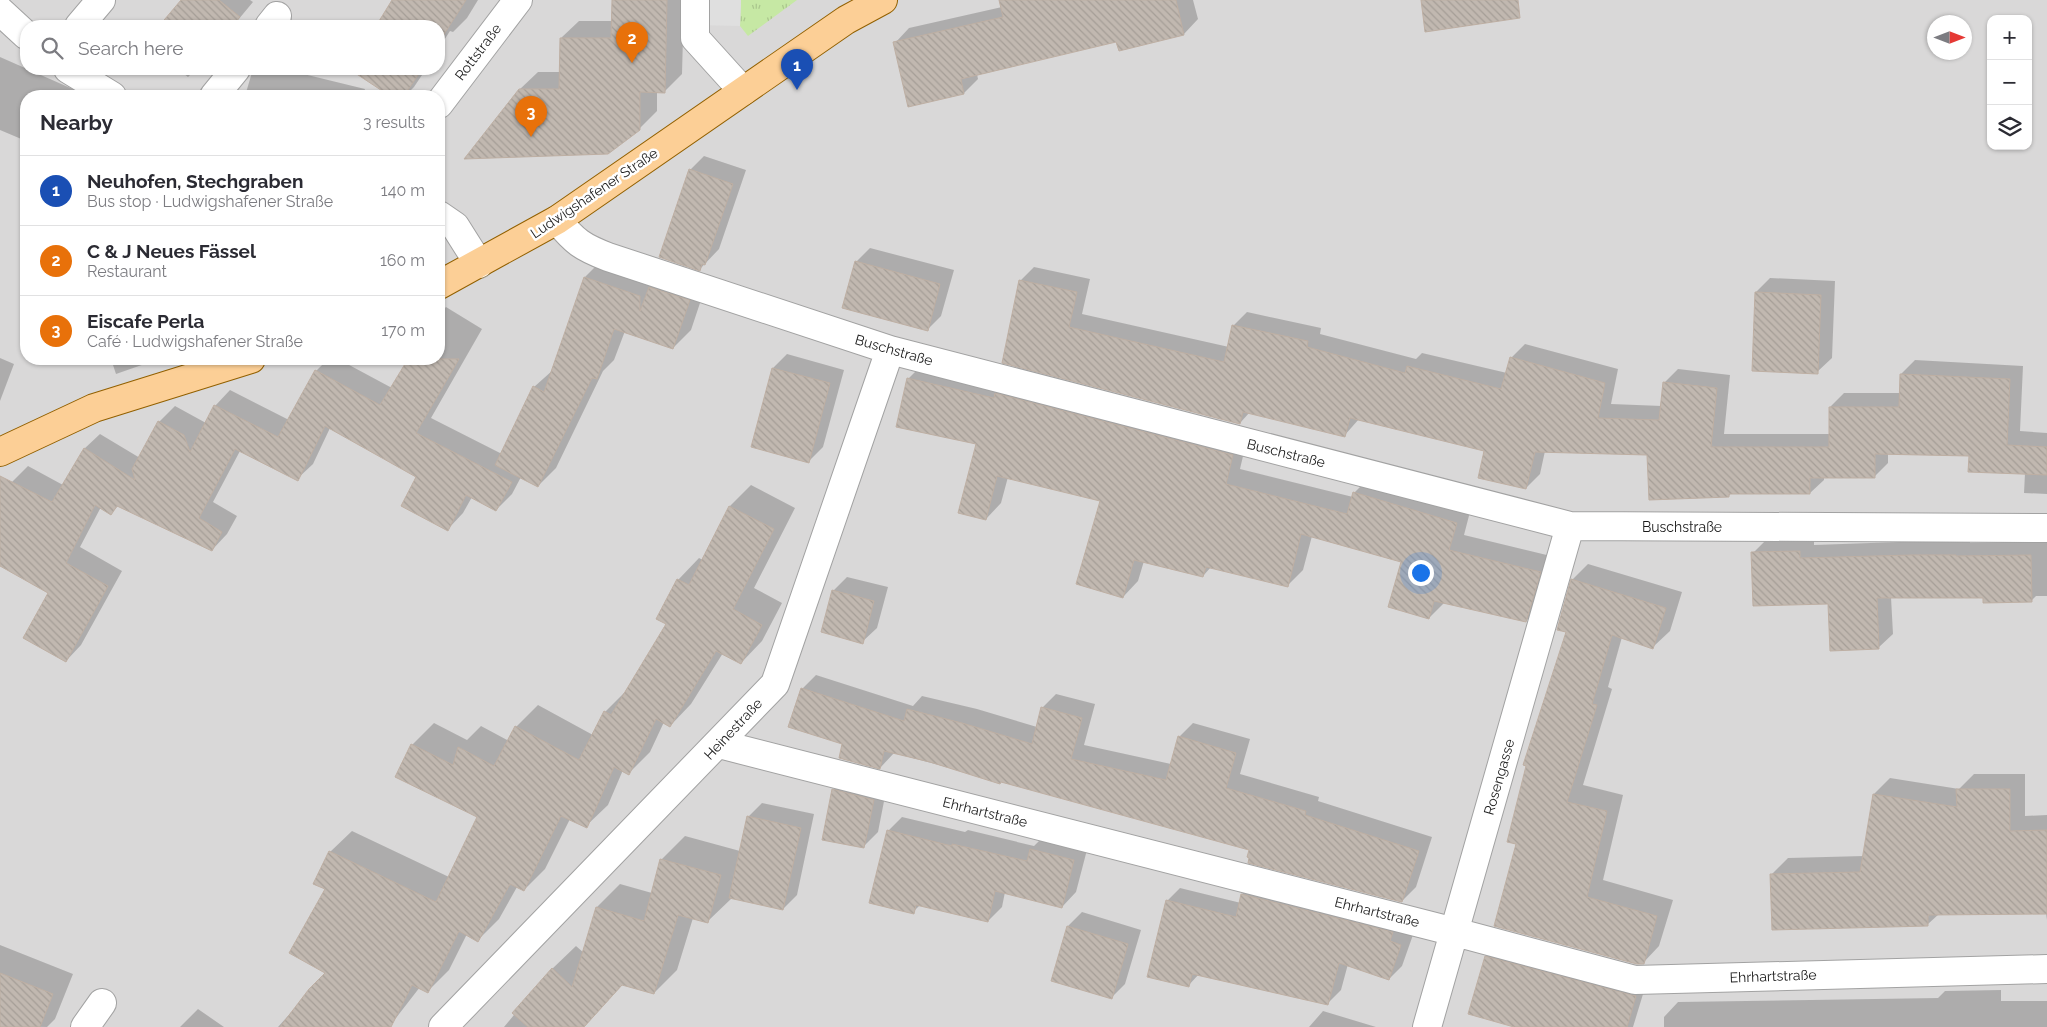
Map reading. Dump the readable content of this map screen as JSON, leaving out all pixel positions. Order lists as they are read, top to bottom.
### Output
{
  "streets": {
    "main road": ["Ludwigshafener Straße"],
    "street": [
      "Rottstraße",
      "Buschstraße",
      "Heinestraße",
      "Rosengasse",
      "Ehrhartstraße"
    ]
  },
  "crossings": [
    ["Ludwigshafener Straße", "Buschstraße"],
    ["Buschstraße", "Heinestraße"],
    ["Buschstraße", "Rosengasse"],
    ["Heinestraße", "Ehrhartstraße"],
    ["Rosengasse", "Ehrhartstraße"]
  ],
  "north": "right",
  "page": {
    "map_buttons": ["+", "−"],
    "search": "Search here",
    "pins": ["2", "1", "3"],
    "heading": ["Nearby", "3 results"],
    "list": [
      {
        "mark": "1",
        "name": "Neuhofen, Stechgraben",
        "note": "Bus stop · Ludwigshafener Straße",
        "value": "140 m"
      },
      {
        "mark": "2",
        "name": "C & J Neues Fässel",
        "note": "Restaurant",
        "value": "160 m"
      },
      {
        "mark": "3",
        "name": "Eiscafe Perla",
        "note": "Café · Ludwigshafener Straße",
        "value": "170 m"
      }
    ]
  }
}
